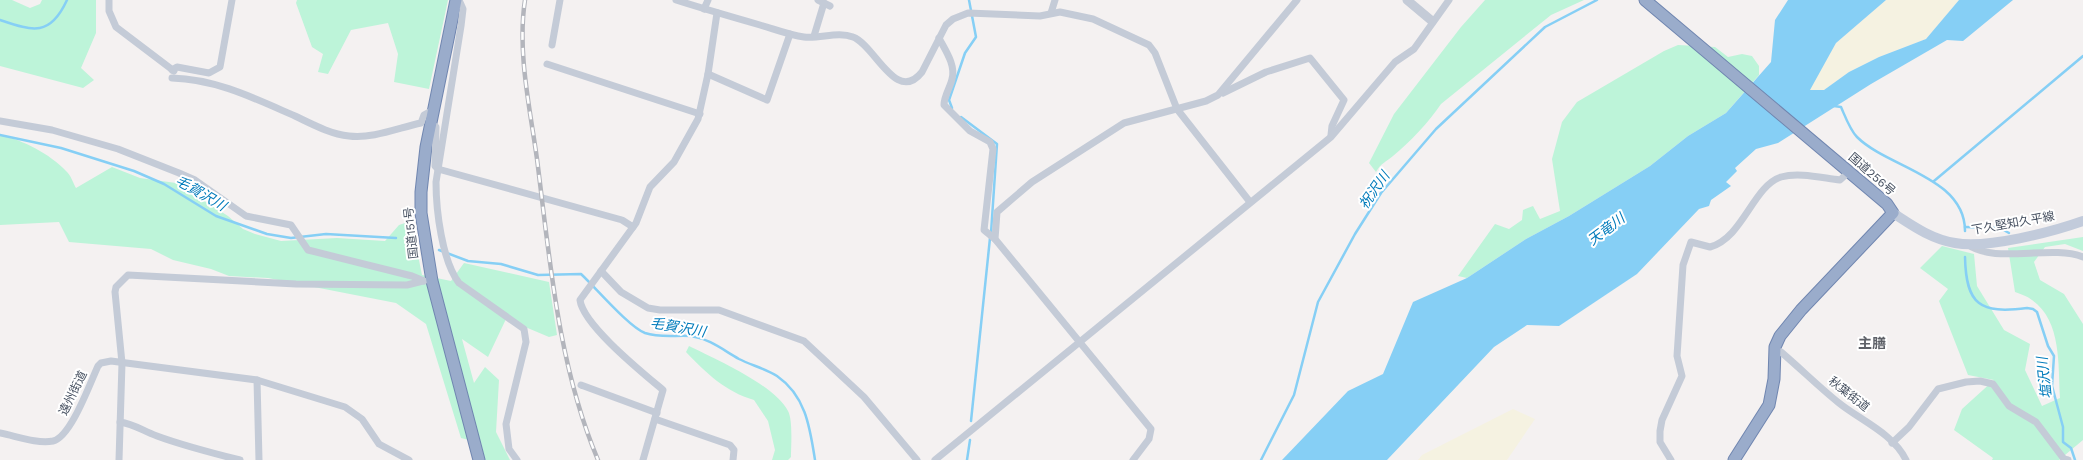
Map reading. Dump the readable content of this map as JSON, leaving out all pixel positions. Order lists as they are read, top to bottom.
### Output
{
  "streets": {
    "highway": ["国道256号", "国道151号"],
    "main road": ["下久堅知久平線"],
    "street": ["遠州街道", "秋葉街道"]
  },
  "crossings": [
    ["国道256号", "下久堅知久平線"],
    ["国道256号", "秋葉街道"]
  ],
  "districts": ["主膳"],
  "water": [
    "祝沢川",
    "毛賀沢川",
    "天竜川",
    "塩沢川"
  ]
}
